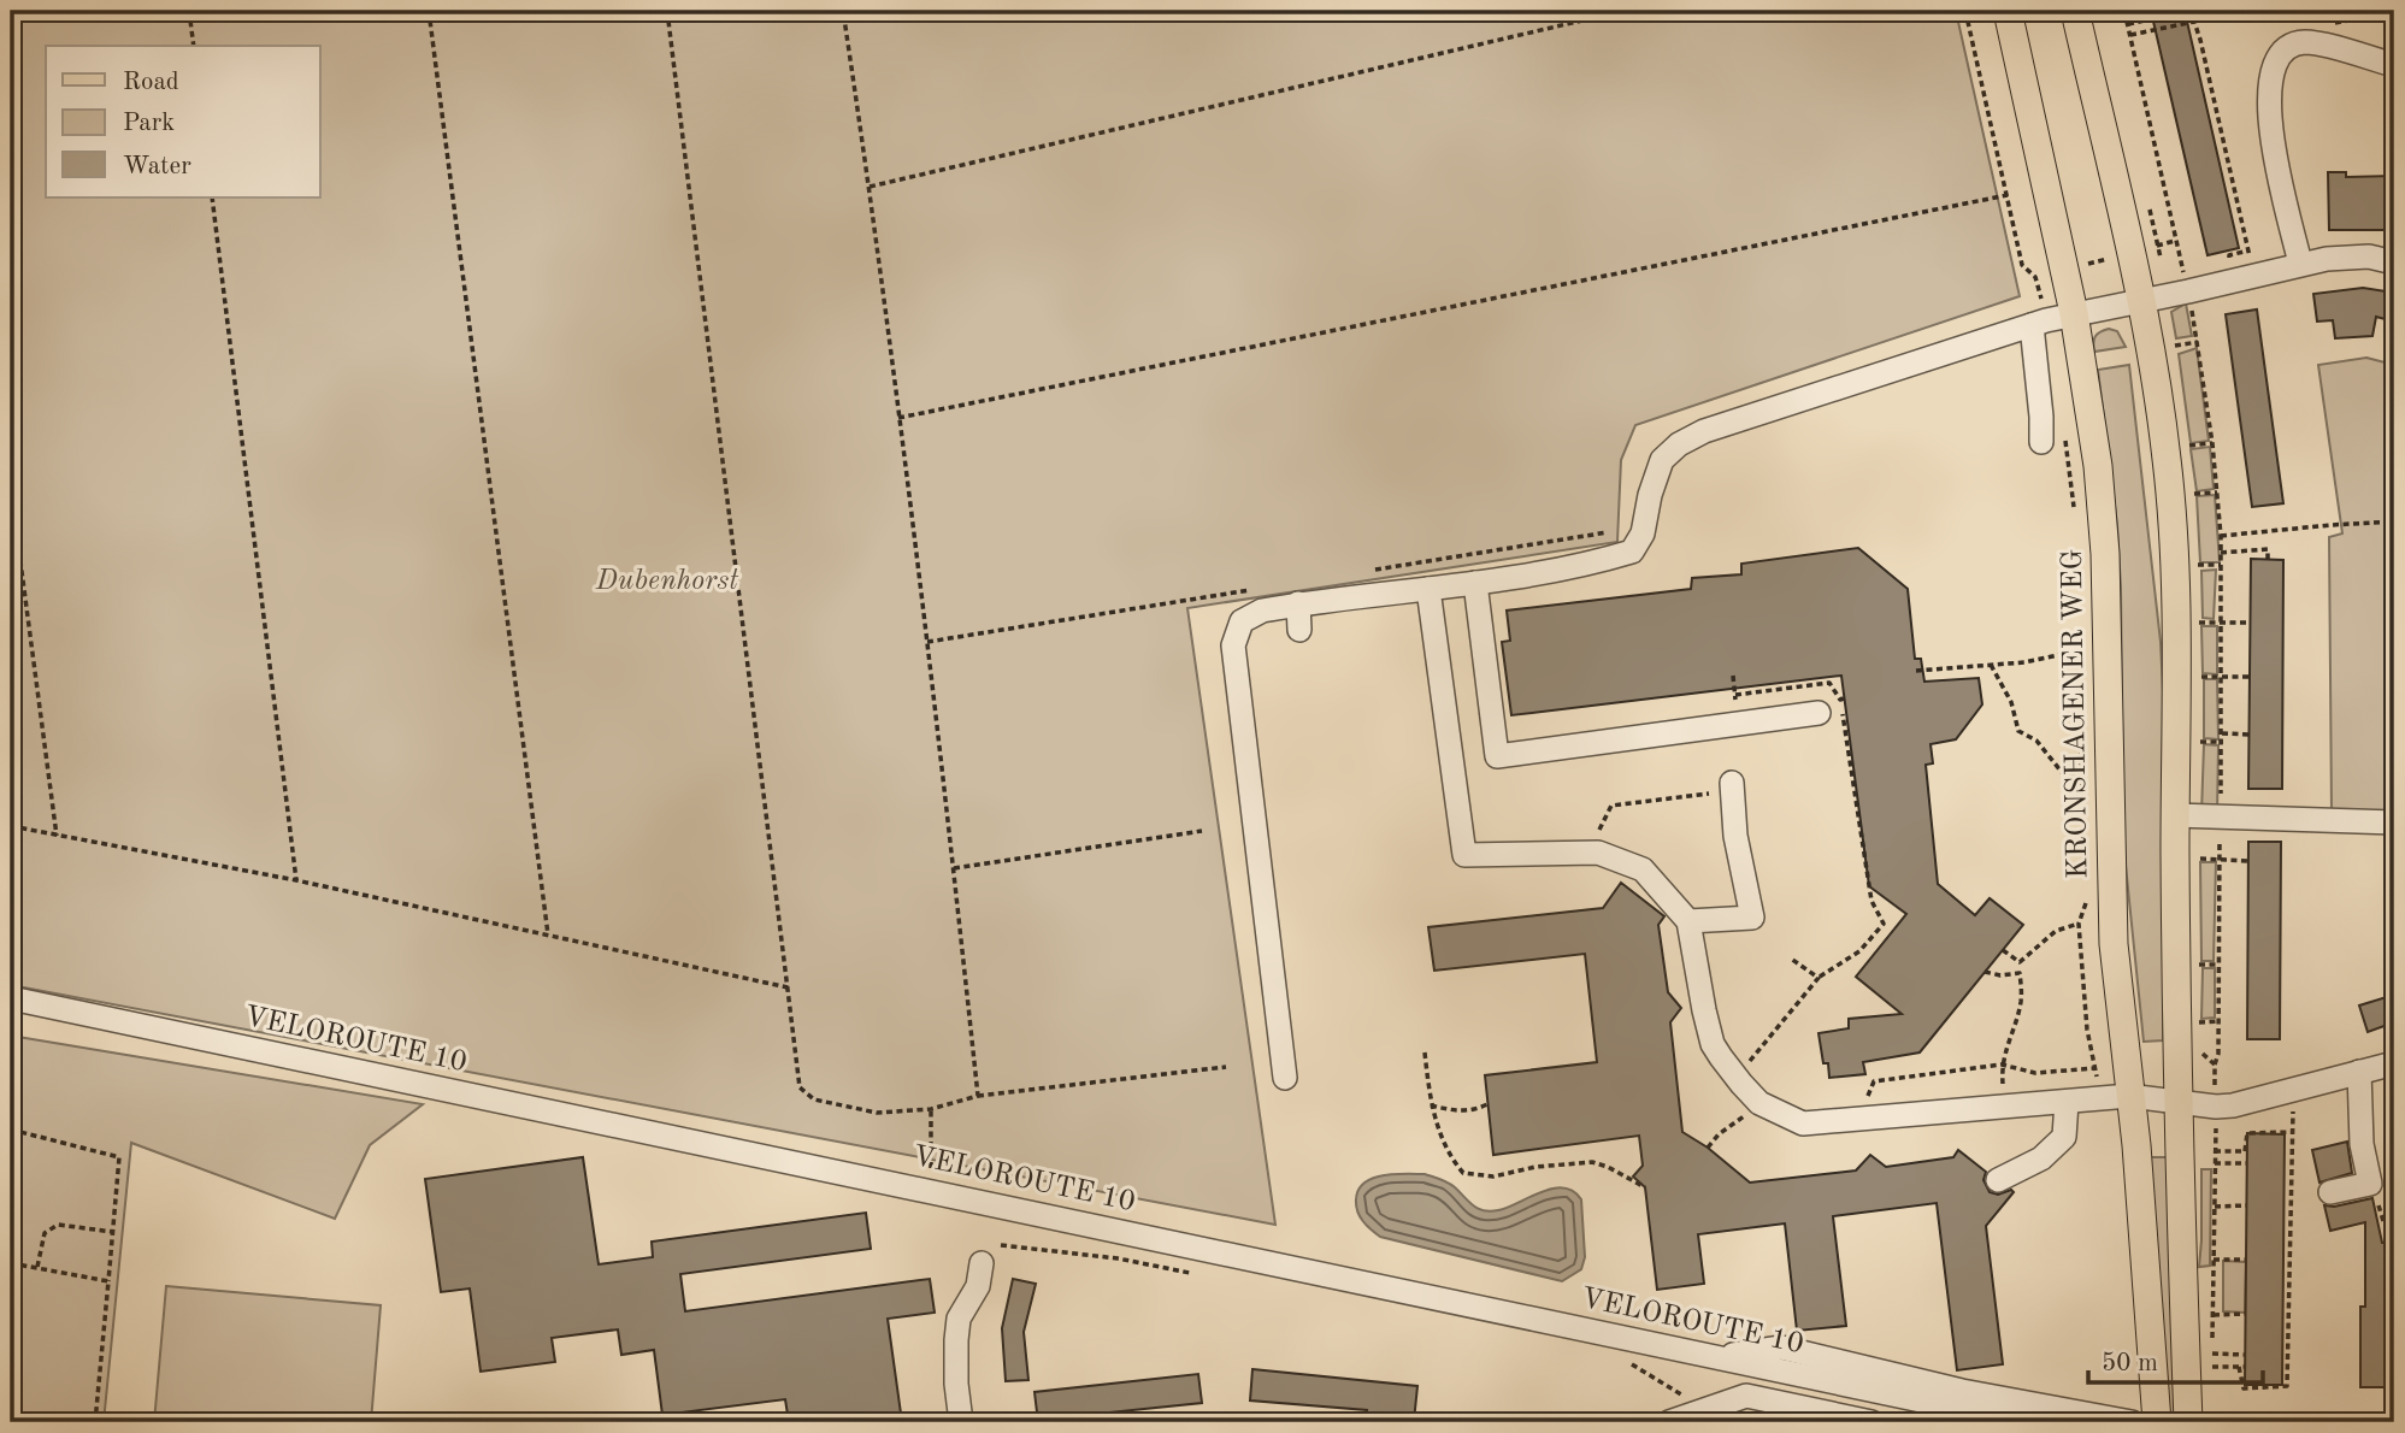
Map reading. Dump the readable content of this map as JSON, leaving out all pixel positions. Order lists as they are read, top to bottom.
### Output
{
  "streets": {
    "main road": ["KRONSHAGENER WEG"],
    "street": ["VELOROUTE 10"]
  },
  "parks": ["Dubenhorst"],
  "legend": ["Road", "Park", "Water"],
  "scale_bar": "50 m"
}
